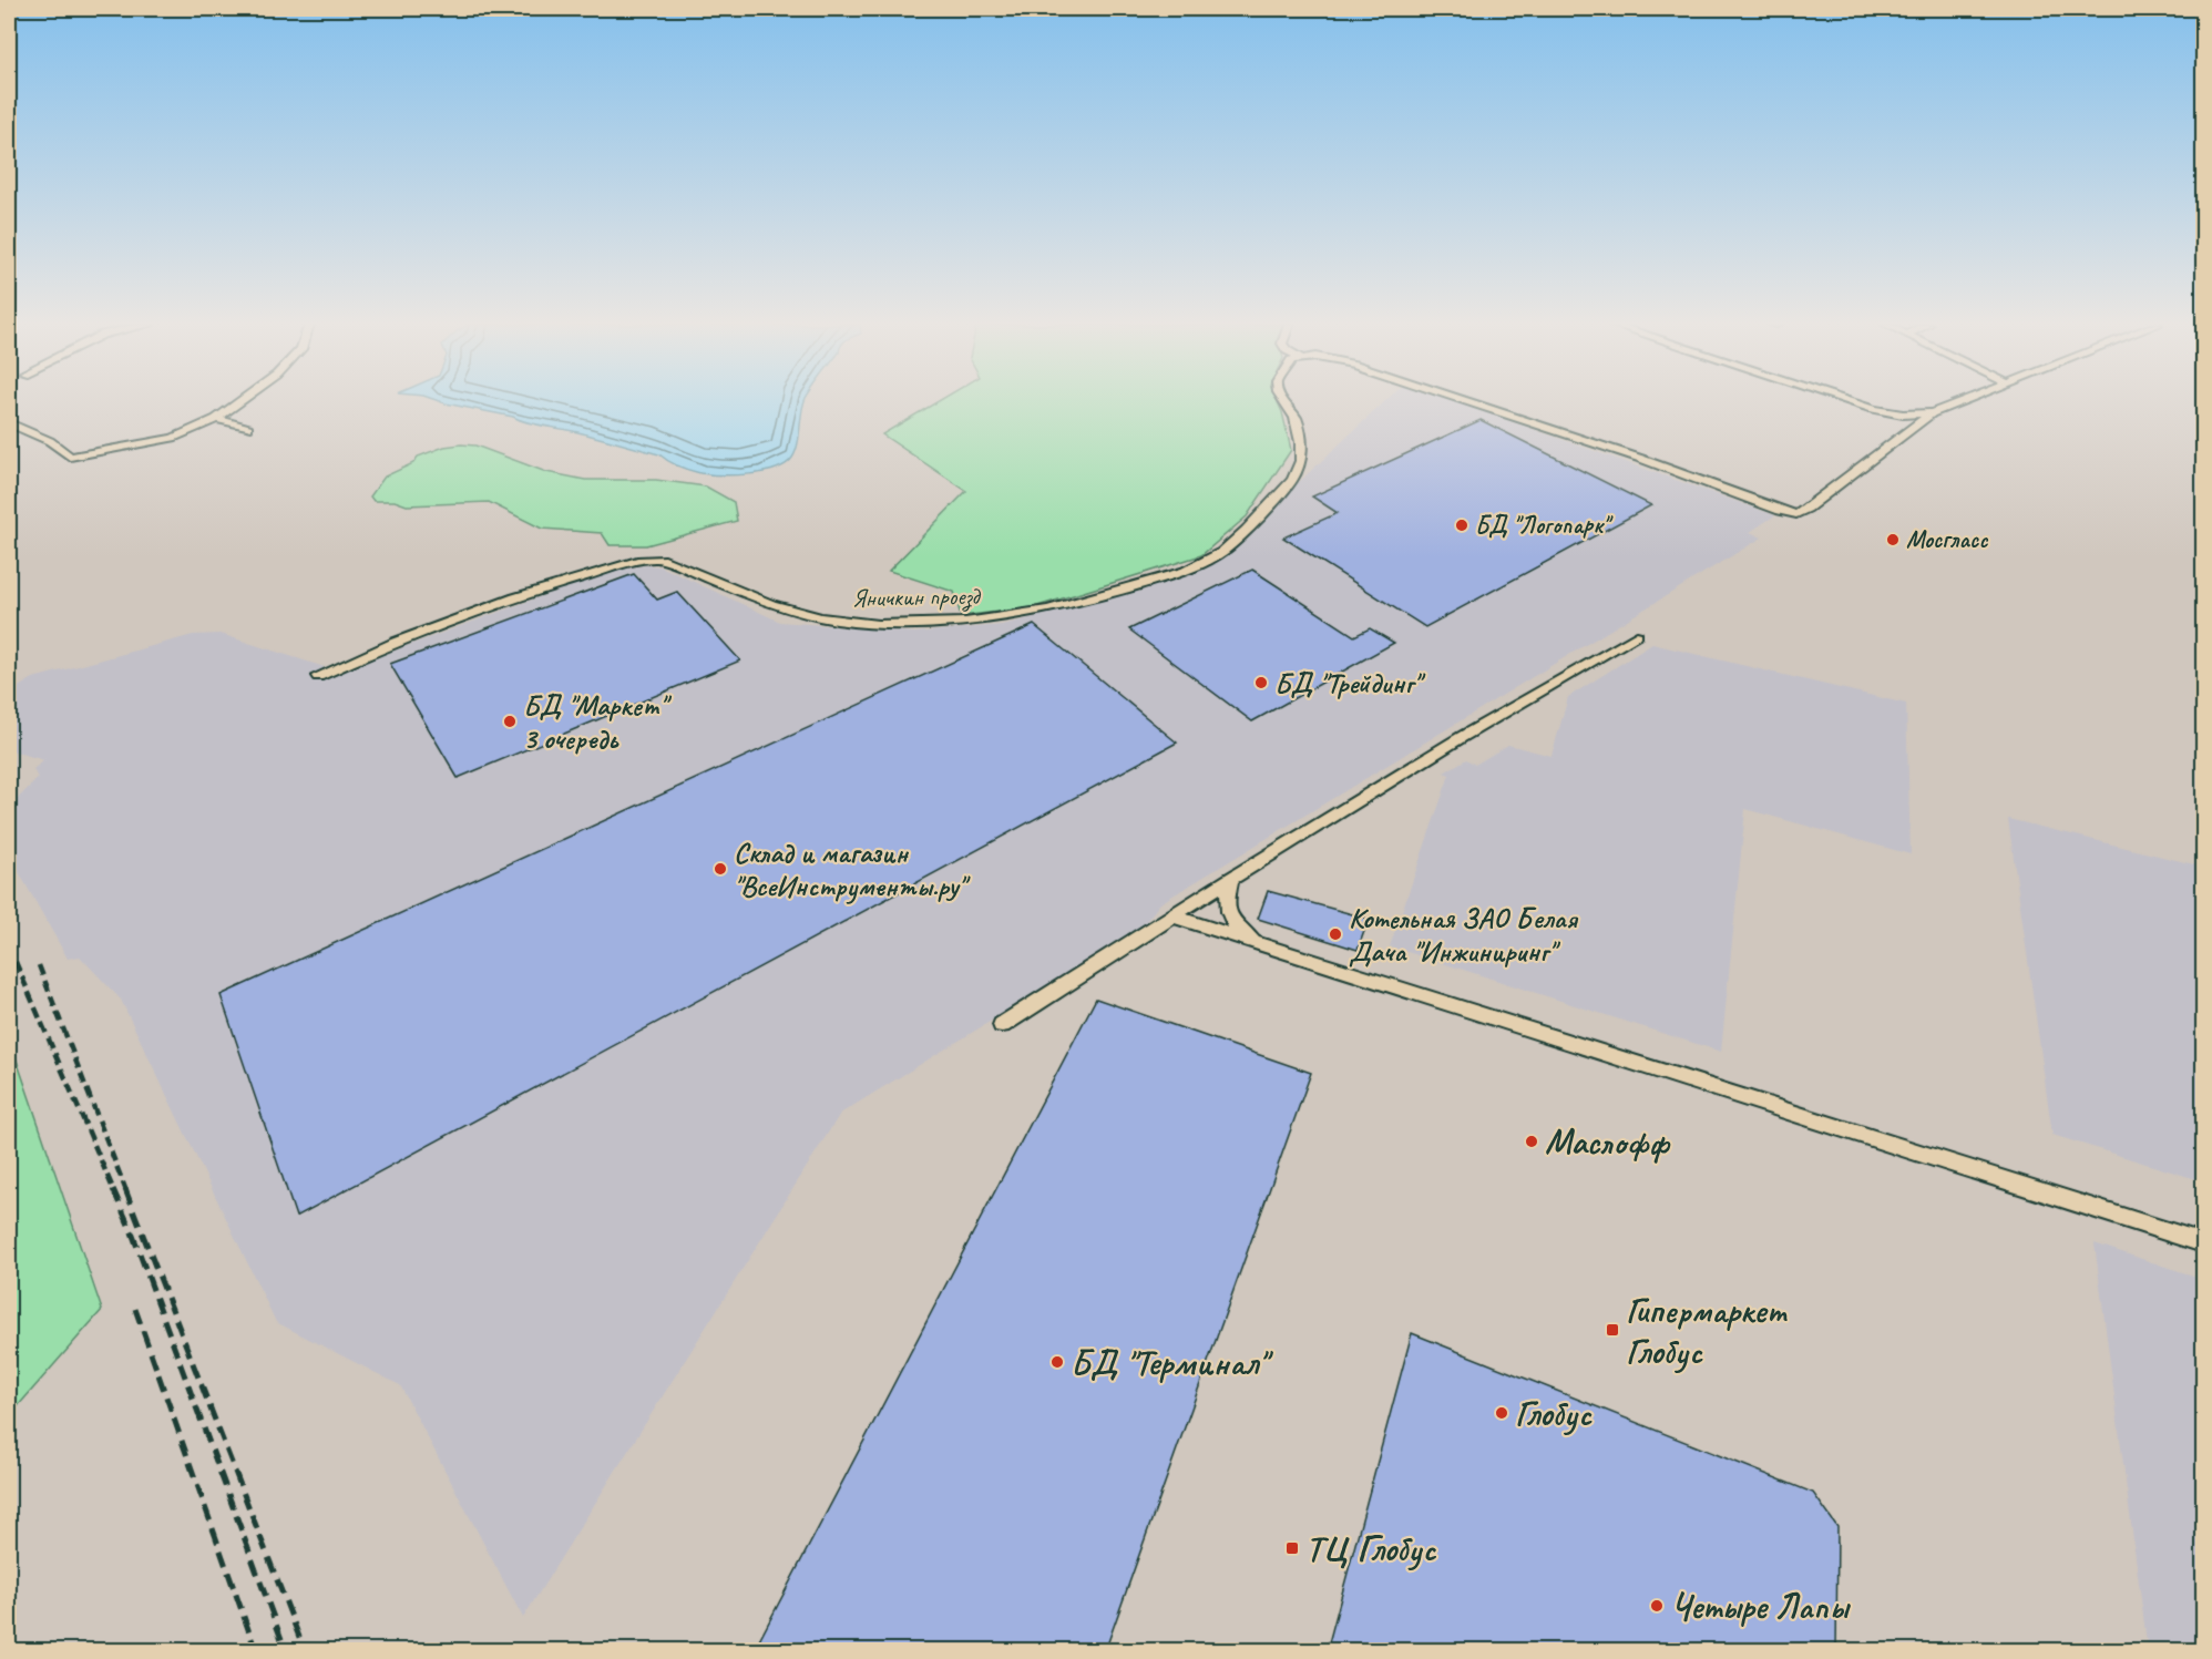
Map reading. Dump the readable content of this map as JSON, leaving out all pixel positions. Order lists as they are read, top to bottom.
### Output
{
  "streets": {
    "street": ["Яничкин проезд"]
  },
  "places": {
    "other": [
      "БД \"Логопарк\"",
      "Мосгласс",
      "БД \"Трейдинг\"",
      "БД \"Маркет\" 3 очередь",
      "Склад и магазин \"ВсеИнструменты.ру\"",
      "Котельная ЗАО Белая Дача \"Инжиниринг\"",
      "Маслофф",
      "БД \"Терминал\"",
      "Глобус",
      "Четыре Лапы"
    ],
    "transit": ["Гипермаркет Глобус", "ТЦ Глобус"]
  }
}
